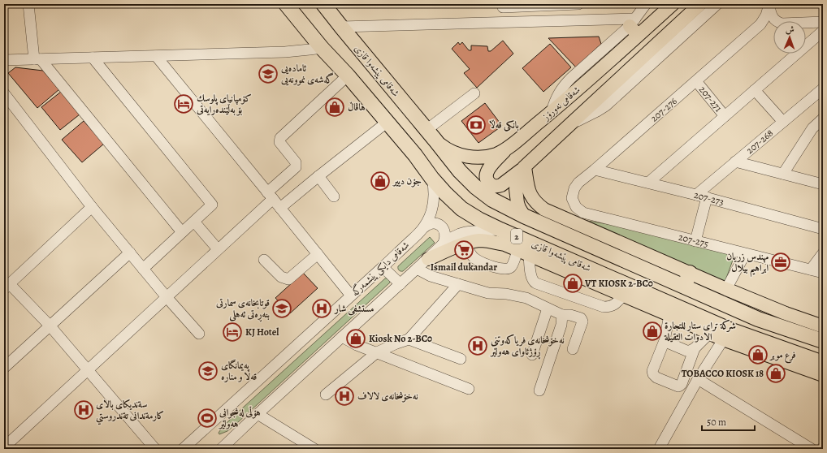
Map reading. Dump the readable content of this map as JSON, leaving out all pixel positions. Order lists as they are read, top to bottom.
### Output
{
  "streets": {
    "highway": ["شەقامی پێشەوا قازی", "2"],
    "main road": ["شەقامی نەورۆز"],
    "street": [
      "207-271",
      "207-276",
      "207-268",
      "207-273",
      "207-275",
      "شەقامی دایکی پێشمەرگە"
    ]
  },
  "crossings": [
    ["شەقامی پێشەوا قازی", "شەقامی نەورۆز"],
    ["شەقامی پێشەوا قازی", "شەقامی دایکی پێشمەرگە"],
    ["207-271", "207-276"],
    ["207-276", "207-273"],
    ["207-276", "207-275"],
    ["207-268", "207-273"]
  ],
  "places": {
    "school or university": ["ئامادەیی گەشەی نموونەیی", "قوتابخانەی سمارتی بنەڕەتی ئەهلی", "پەیمانگای قەلا و منارە"],
    "hotel": ["کۆمپانیای پلوسك بۆ بەڵێندەرایەتی", "KJ Hotel"],
    "shop": [
      "هاڤاڵ",
      "جۆن دییر",
      "VT KIOSK 2-BC0",
      "شركة ترای ستار للتجارة الادوات الثقيلة",
      "Kiosk No 2-BC0",
      "فرع موبر",
      "TOBACCO KIOSK 18"
    ],
    "bank": ["بانکی قەڵا"],
    "supermarket": ["Ismail dukandar"],
    "office": ["مهندس زريان ابراهيم بيلال"],
    "hospital": [
      "مستشفى شار",
      "نەخۆشخانەی فریاکەوتنی ڕۆژئاوای هەولێر",
      "نەخۆشخانەی لالاف",
      "سةنديكاى بالاى كارمةندانى تةندروستي"
    ],
    "sports": ["هۆڵی لەشجوانی هەولێر"]
  },
  "scale_bar": "50 m",
  "north": "top"
}
